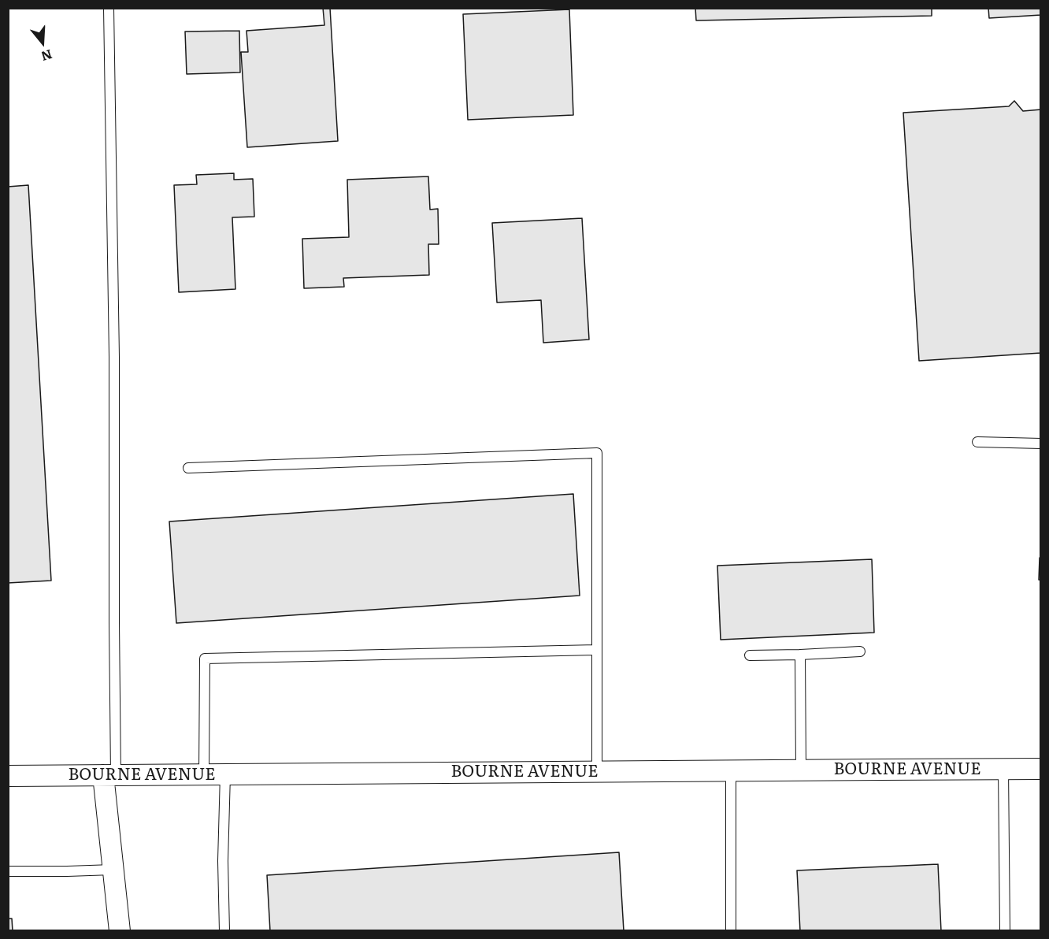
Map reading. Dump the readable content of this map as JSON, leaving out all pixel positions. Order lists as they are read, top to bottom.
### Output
{
  "streets": {
    "street": ["BOURNE AVENUE"]
  },
  "north": "bottom"
}
